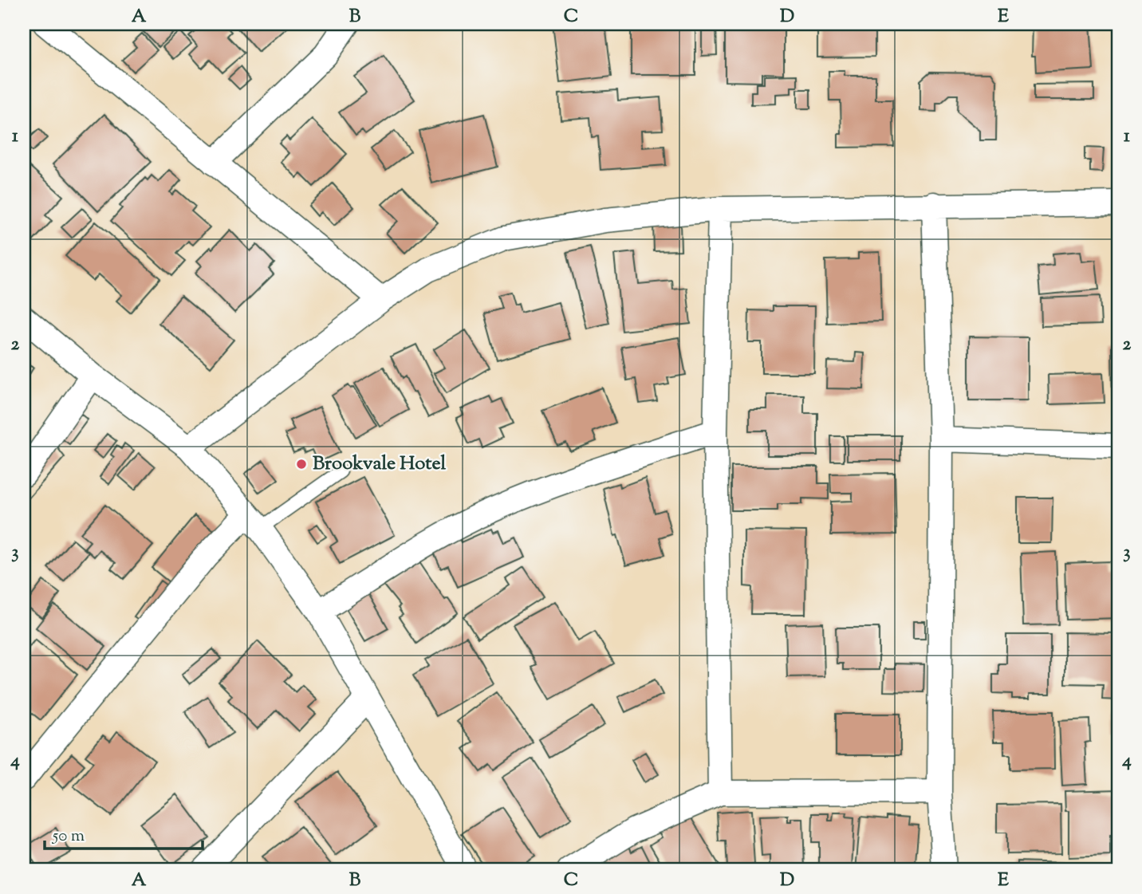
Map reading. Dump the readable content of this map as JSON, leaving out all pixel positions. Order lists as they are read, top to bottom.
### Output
{
  "places": ["Brookvale Hotel"],
  "scale_bar": "50 m",
  "grid": {
    "columns": [
      "A",
      "B",
      "C",
      "D",
      "E"
    ],
    "rows": [
      "1",
      "2",
      "3",
      "4"
    ]
  }
}
